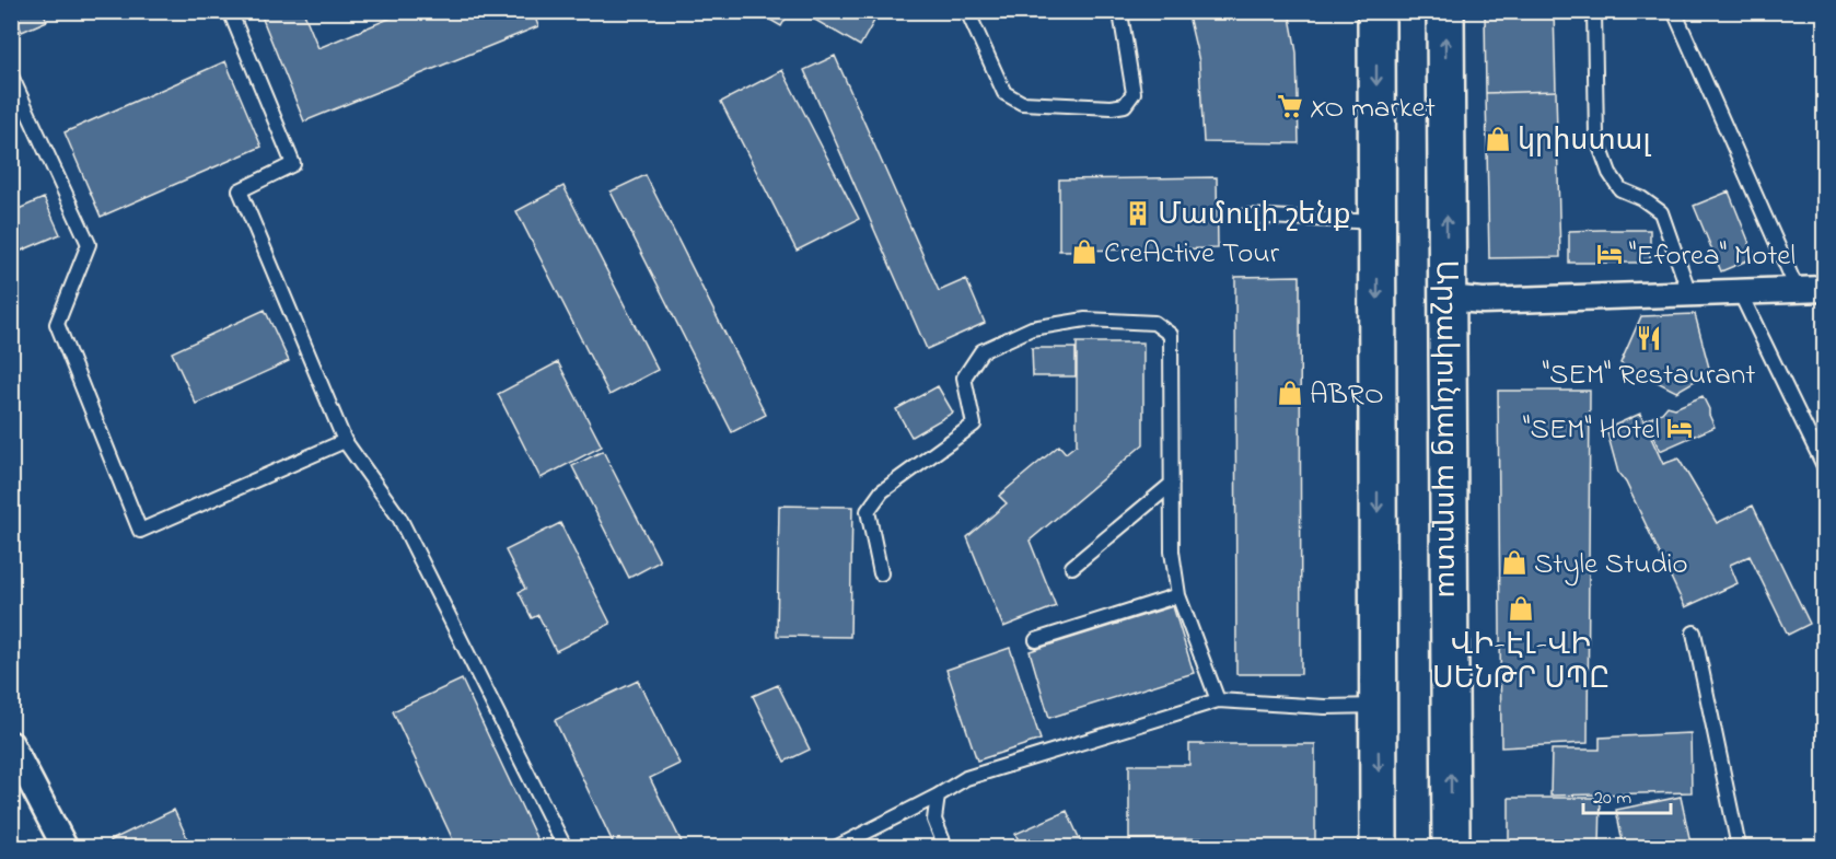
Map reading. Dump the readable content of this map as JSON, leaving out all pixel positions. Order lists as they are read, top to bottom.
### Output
{
  "streets": {
    "main road": ["Արշակունյաց պողոտա"]
  },
  "places": {
    "supermarket": ["XO market"],
    "shop": [
      "կրիստալ",
      "CreActive Tour",
      "ABRO",
      "Style Studio",
      "ՎԻ-ԷԼ-ՎԻ ՍԵՆԹՐ ՍՊԸ"
    ],
    "building": ["Մամուլի շենք"],
    "hotel": ["\"Eforea\" Motel", "\"SEM\" Hotel"],
    "restaurant": ["\"SEM\" Restaurant"]
  },
  "scale_bar": "20 m"
}
